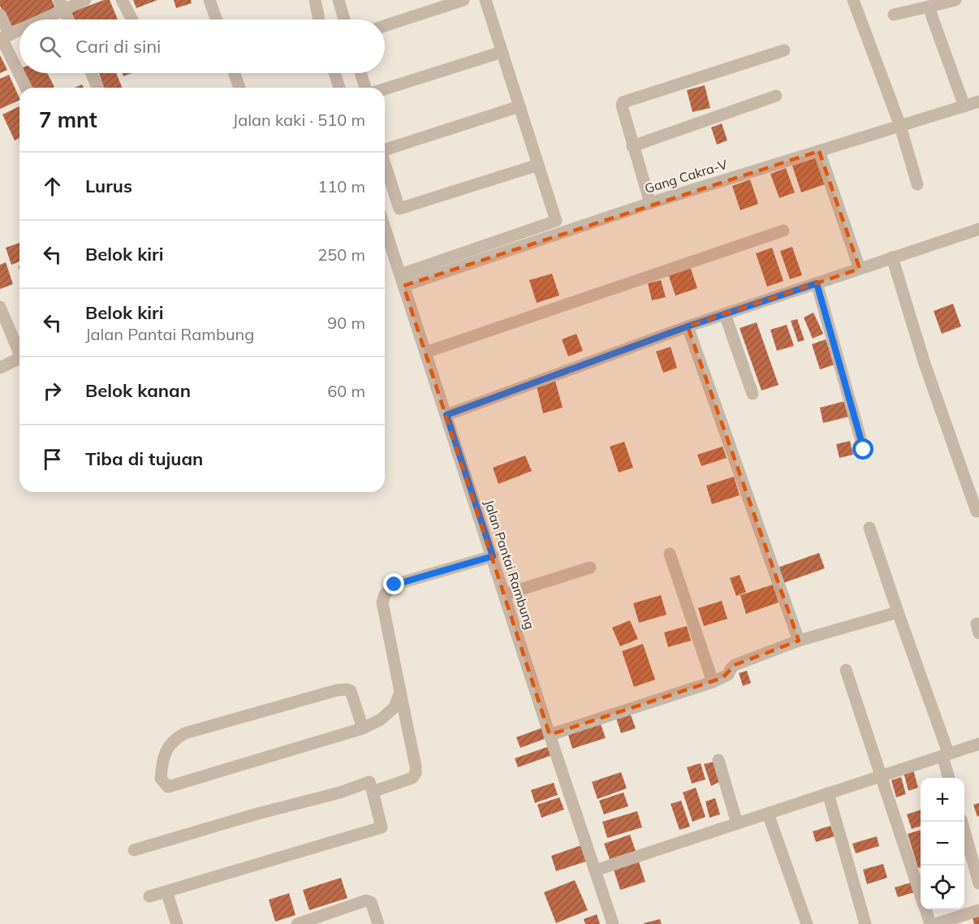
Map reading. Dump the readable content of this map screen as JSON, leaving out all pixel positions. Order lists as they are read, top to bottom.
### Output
{
  "streets": {
    "street": ["Gang Cakra-V", "Jalan Pantai Rambung"]
  },
  "crossings": [
    ["Gang Cakra-V", "Jalan Pantai Rambung"]
  ],
  "page": {
    "search": "Cari di sini",
    "heading": ["7 mnt", "Jalan kaki · 510 m"],
    "list": [
      ["Lurus", "110 m"],
      ["Belok kiri", "250 m"],
      ["Belok kiri", "Jalan Pantai Rambung", "90 m"],
      ["Belok kanan", "60 m"],
      "Tiba di tujuan"
    ],
    "map_buttons": ["+", "−"]
  }
}
